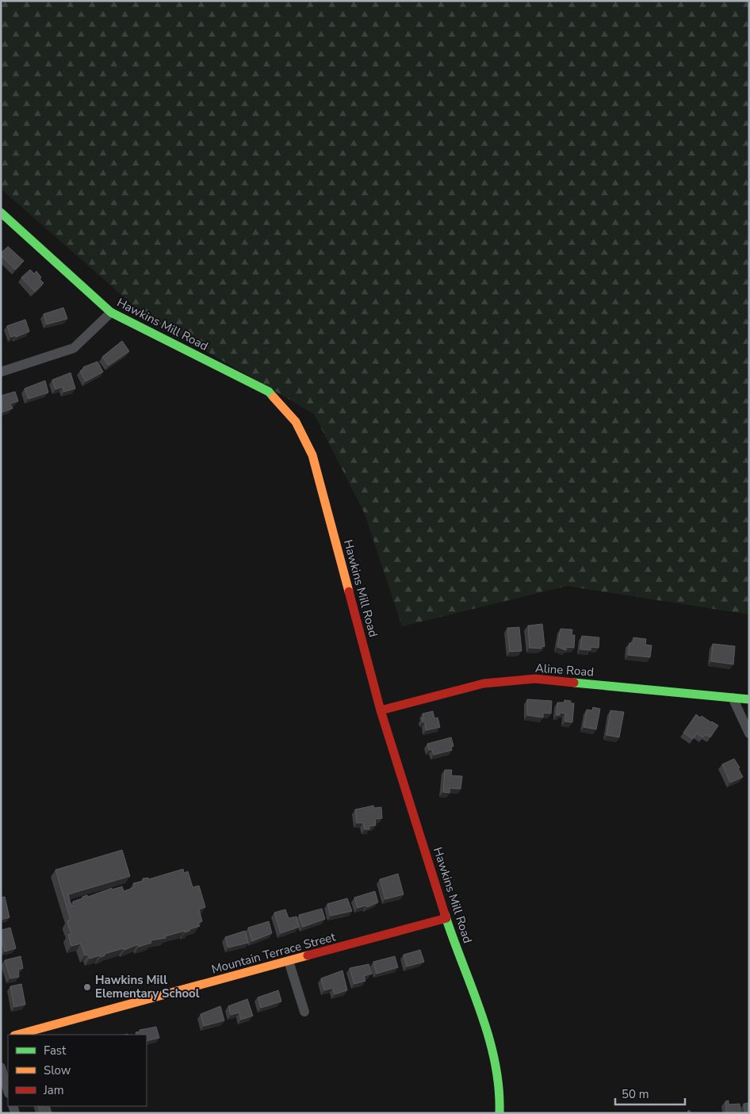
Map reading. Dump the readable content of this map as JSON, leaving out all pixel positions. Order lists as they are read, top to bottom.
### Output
{
  "streets": {
    "street": ["Hawkins Mill Road", "Aline Road", "Mountain Terrace Street"]
  },
  "crossings": [
    ["Hawkins Mill Road", "Aline Road"],
    ["Hawkins Mill Road", "Mountain Terrace Street"]
  ],
  "places": ["Hawkins Mill Elementary School"],
  "legend": ["Fast", "Slow", "Jam"],
  "scale_bar": "50 m"
}
